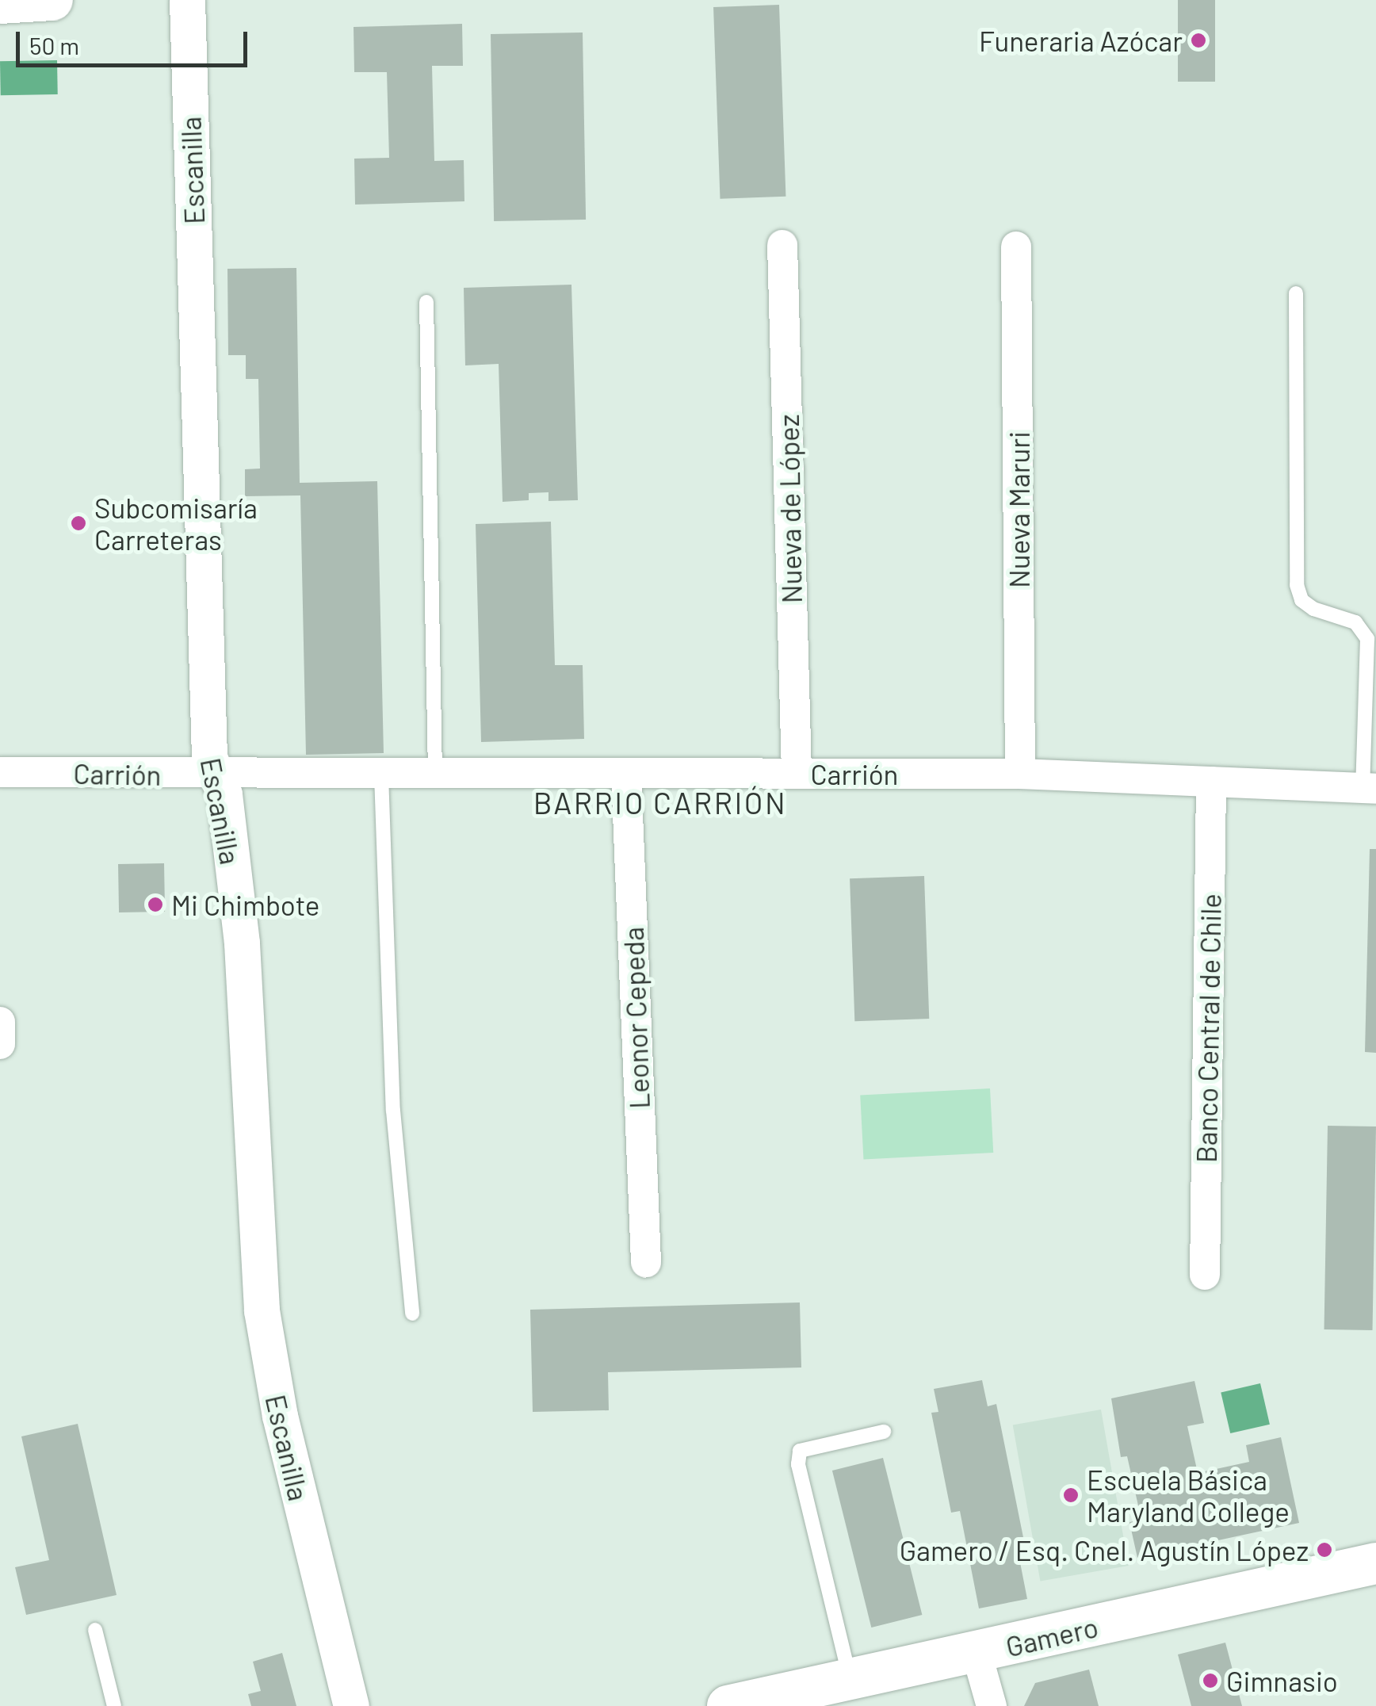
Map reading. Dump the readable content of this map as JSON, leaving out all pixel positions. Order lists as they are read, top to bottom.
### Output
{
  "streets": {
    "main road": ["Gamero"],
    "street": [
      "Escanilla",
      "Nueva de López",
      "Nueva Maruri",
      "Carrión",
      "Leonor Cepeda",
      "Banco Central de Chile"
    ]
  },
  "crossings": [
    ["Escanilla", "Carrión"],
    ["Nueva de López", "Carrión"],
    ["Nueva Maruri", "Carrión"],
    ["Carrión", "Leonor Cepeda"],
    ["Carrión", "Banco Central de Chile"]
  ],
  "districts": ["BARRIO CARRIÓN"],
  "places": [
    "Funeraria Azócar",
    "Subcomisaría Carreteras",
    "Mi Chimbote",
    "Escuela Básica Maryland College",
    "Gamero / Esq. Cnel. Agustín López",
    "Gimnasio"
  ],
  "scale_bar": "50 m"
}
